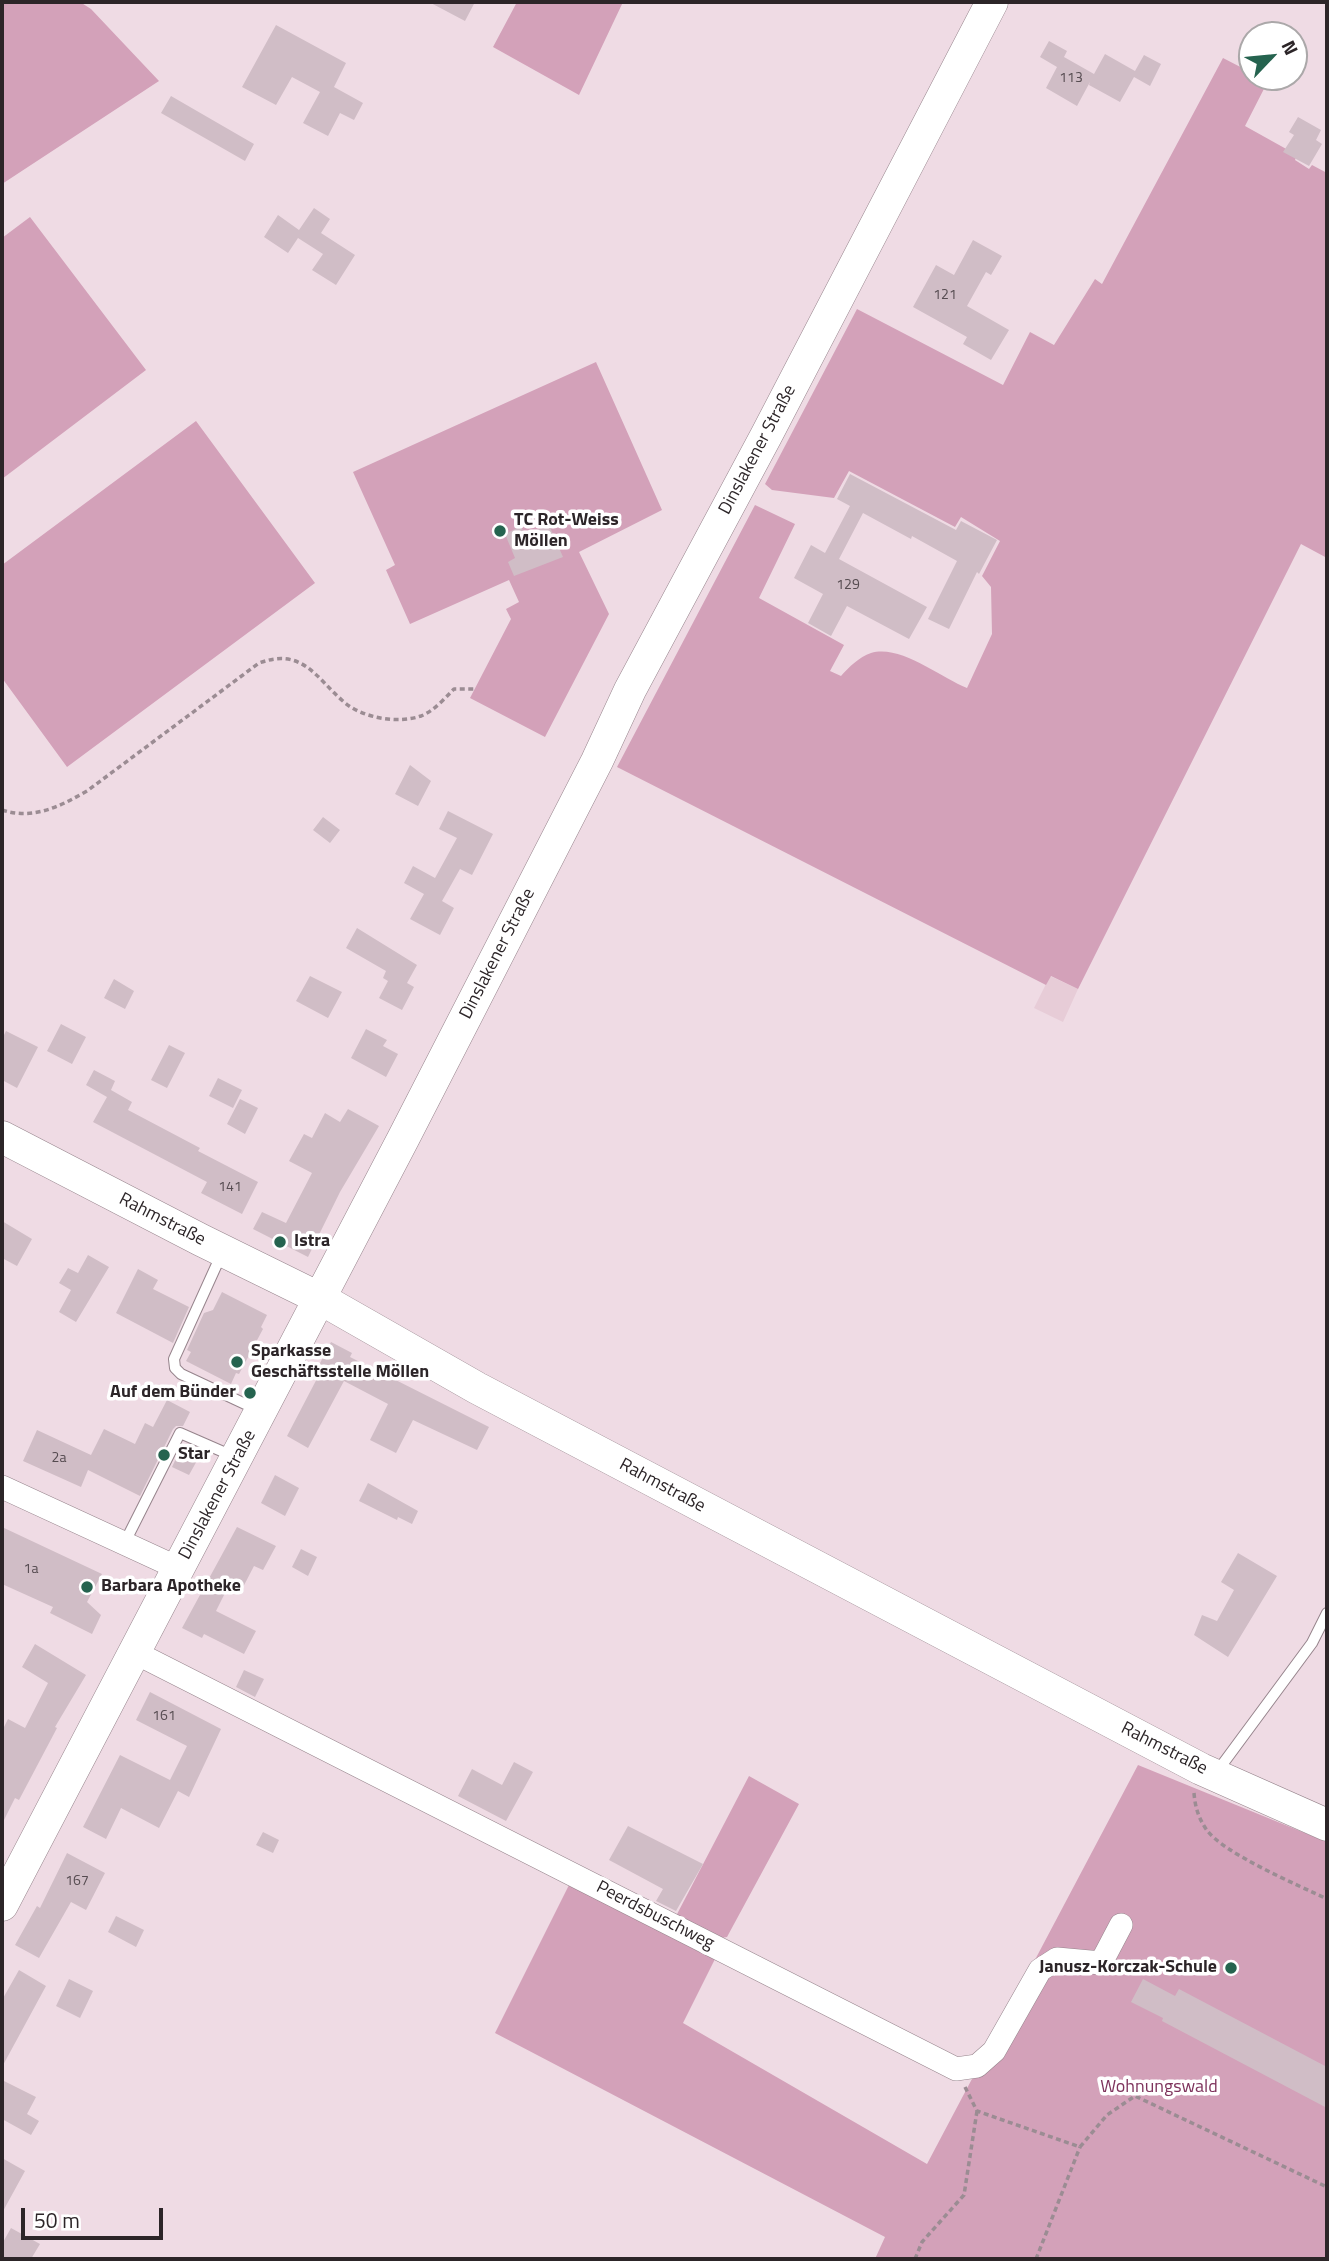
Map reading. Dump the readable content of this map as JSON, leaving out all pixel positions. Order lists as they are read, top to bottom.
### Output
{
  "streets": {
    "main road": ["Dinslakener Straße", "Rahmstraße"],
    "street": ["Peerdsbuschweg"]
  },
  "crossings": [
    ["Dinslakener Straße", "Rahmstraße"],
    ["Dinslakener Straße", "Peerdsbuschweg"]
  ],
  "parks": ["Wohnungswald"],
  "places": [
    "TC Rot-Weiss Möllen",
    "Istra",
    "Sparkasse Geschäftsstelle Möllen",
    "Auf dem Bünder",
    "Star",
    "Barbara Apotheke",
    "Janusz-Korczak-Schule"
  ],
  "house_numbers": [
    "113",
    "121",
    "129",
    "141",
    "2a",
    "1a",
    "161",
    "167"
  ],
  "scale_bar": "50 m",
  "north": "top right"
}
